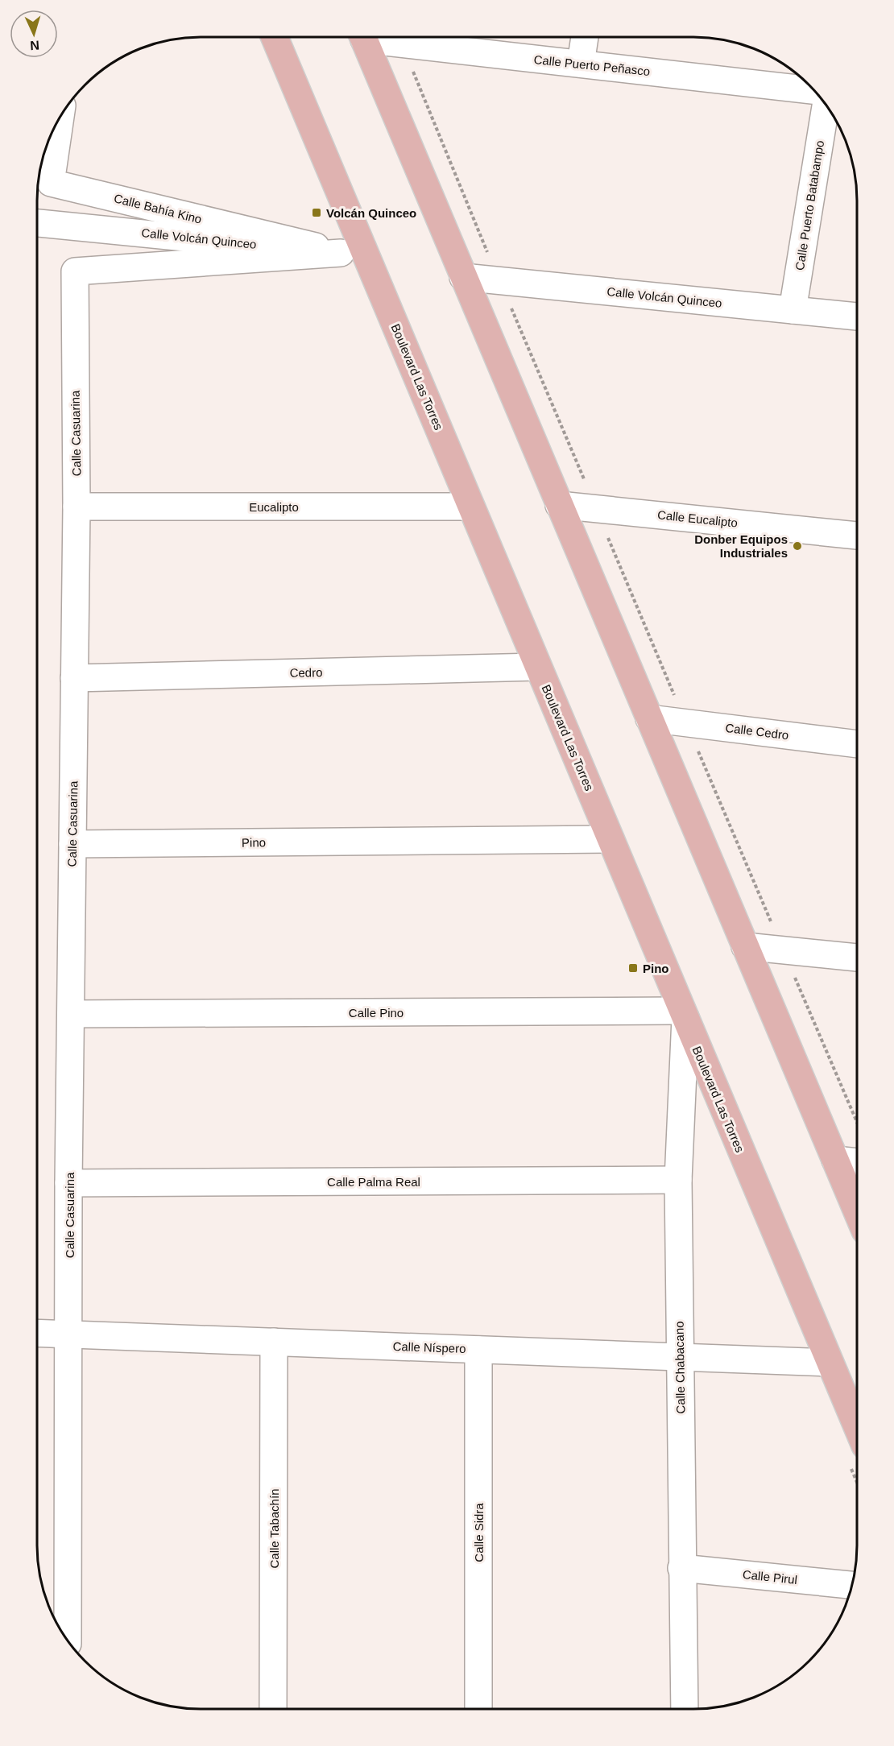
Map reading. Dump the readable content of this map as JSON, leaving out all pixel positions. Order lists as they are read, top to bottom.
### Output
{
  "streets": {
    "main road": ["Boulevard Las Torres"],
    "street": [
      "Calle Puerto Peñasco",
      "Calle Puerto Batabampo",
      "Calle Bahía Kino",
      "Calle Volcán Quinceo",
      "Calle Casuarina",
      "Eucalipto",
      "Calle Eucalipto",
      "Cedro",
      "Calle Cedro",
      "Pino",
      "Calle Pino",
      "Calle Palma Real",
      "Calle Níspero",
      "Calle Chabacano",
      "Calle Tabachín",
      "Calle Sidra",
      "Calle Pirul"
    ]
  },
  "crossings": [
    ["Calle Puerto Batabampo", "Calle Volcán Quinceo"],
    ["Calle Bahía Kino", "Calle Volcán Quinceo"],
    ["Calle Bahía Kino", "Calle Casuarina"],
    ["Calle Volcán Quinceo", "Boulevard Las Torres"],
    ["Calle Volcán Quinceo", "Calle Casuarina"],
    ["Boulevard Las Torres", "Eucalipto"],
    ["Boulevard Las Torres", "Cedro"],
    ["Boulevard Las Torres", "Pino"],
    ["Boulevard Las Torres", "Calle Pino"],
    ["Boulevard Las Torres", "Calle Níspero"],
    ["Boulevard Las Torres", "Calle Chabacano"],
    ["Calle Casuarina", "Eucalipto"],
    ["Calle Casuarina", "Cedro"],
    ["Calle Casuarina", "Pino"],
    ["Calle Casuarina", "Calle Pino"],
    ["Calle Casuarina", "Calle Palma Real"],
    ["Calle Casuarina", "Calle Níspero"],
    ["Calle Pino", "Calle Chabacano"],
    ["Calle Palma Real", "Calle Chabacano"],
    ["Calle Níspero", "Calle Chabacano"],
    ["Calle Níspero", "Calle Tabachín"],
    ["Calle Níspero", "Calle Sidra"],
    ["Calle Chabacano", "Calle Pirul"]
  ],
  "places": {
    "transit": ["Volcán Quinceo", "Pino"],
    "other": ["Donber Equipos Industriales"]
  },
  "north": "bottom"
}
